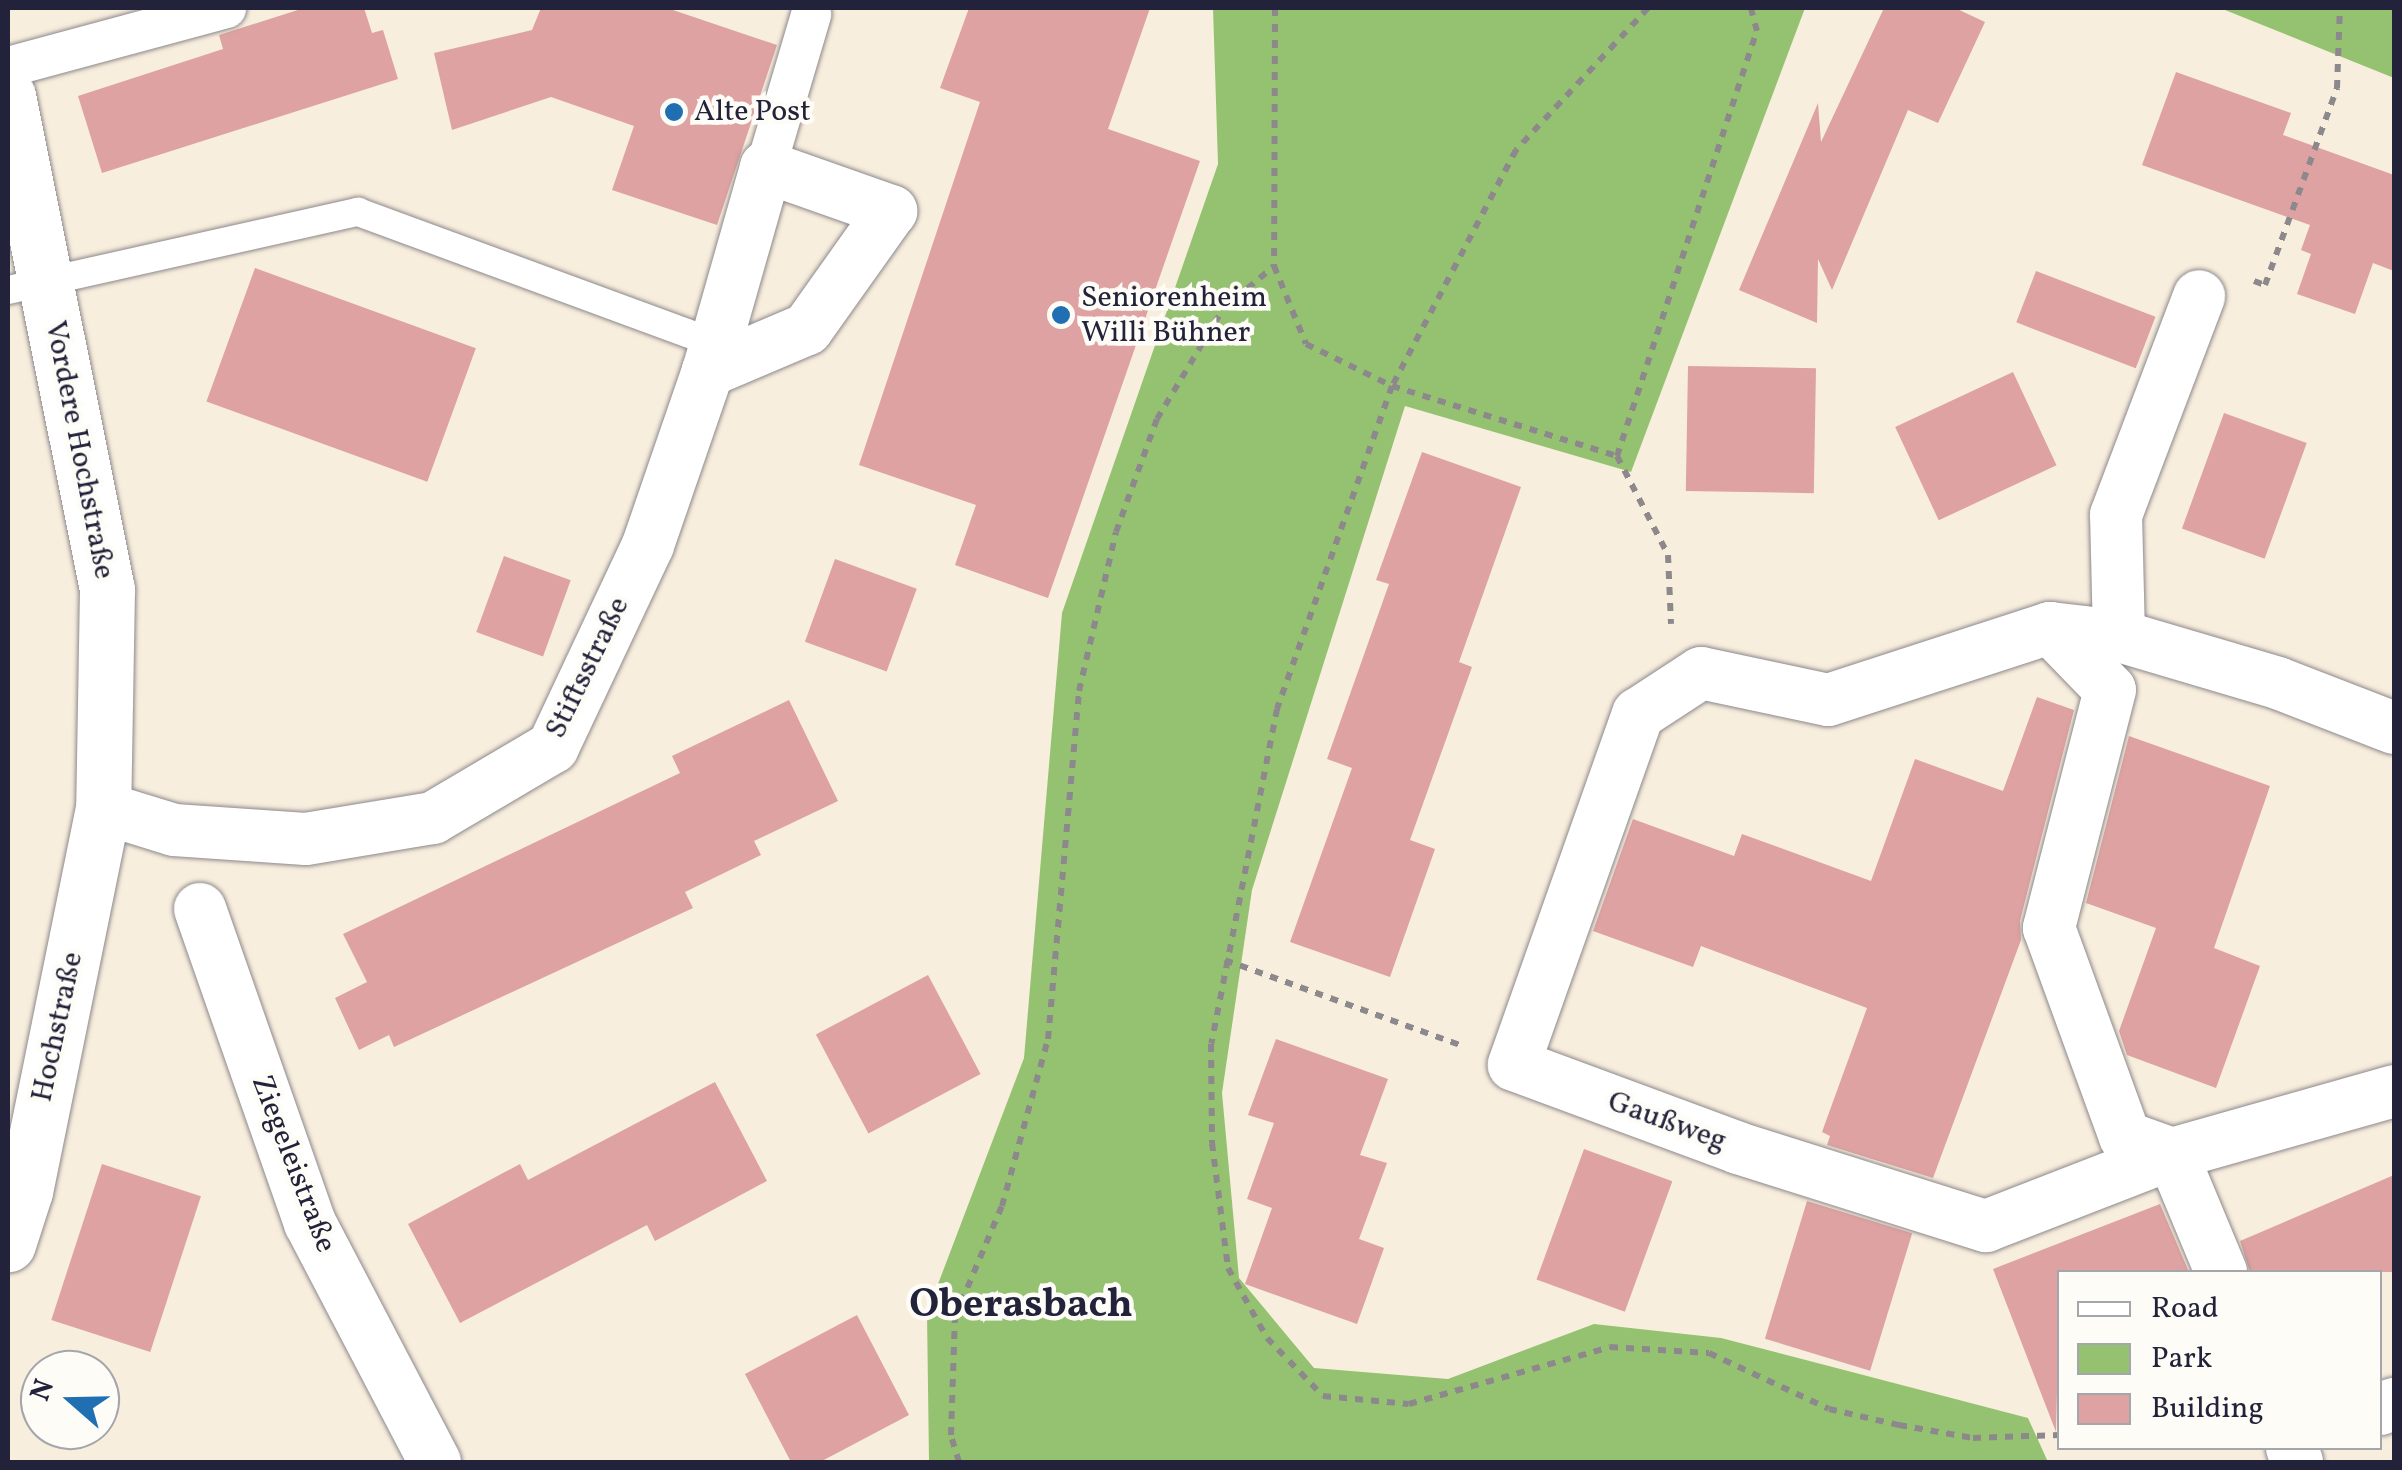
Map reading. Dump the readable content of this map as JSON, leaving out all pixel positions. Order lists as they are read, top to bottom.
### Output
{
  "streets": {
    "street": [
      "Vordere Hochstraße",
      "Stiftsstraße",
      "Hochstraße",
      "Gaußweg",
      "Ziegeleistraße"
    ]
  },
  "crossings": [
    ["Vordere Hochstraße", "Stiftsstraße"],
    ["Vordere Hochstraße", "Hochstraße"],
    ["Stiftsstraße", "Hochstraße"]
  ],
  "districts": ["Oberasbach"],
  "places": ["Alte Post", "Seniorenheim Willi Bühner"],
  "legend": ["Road", "Park", "Building"],
  "north": "left"
}
